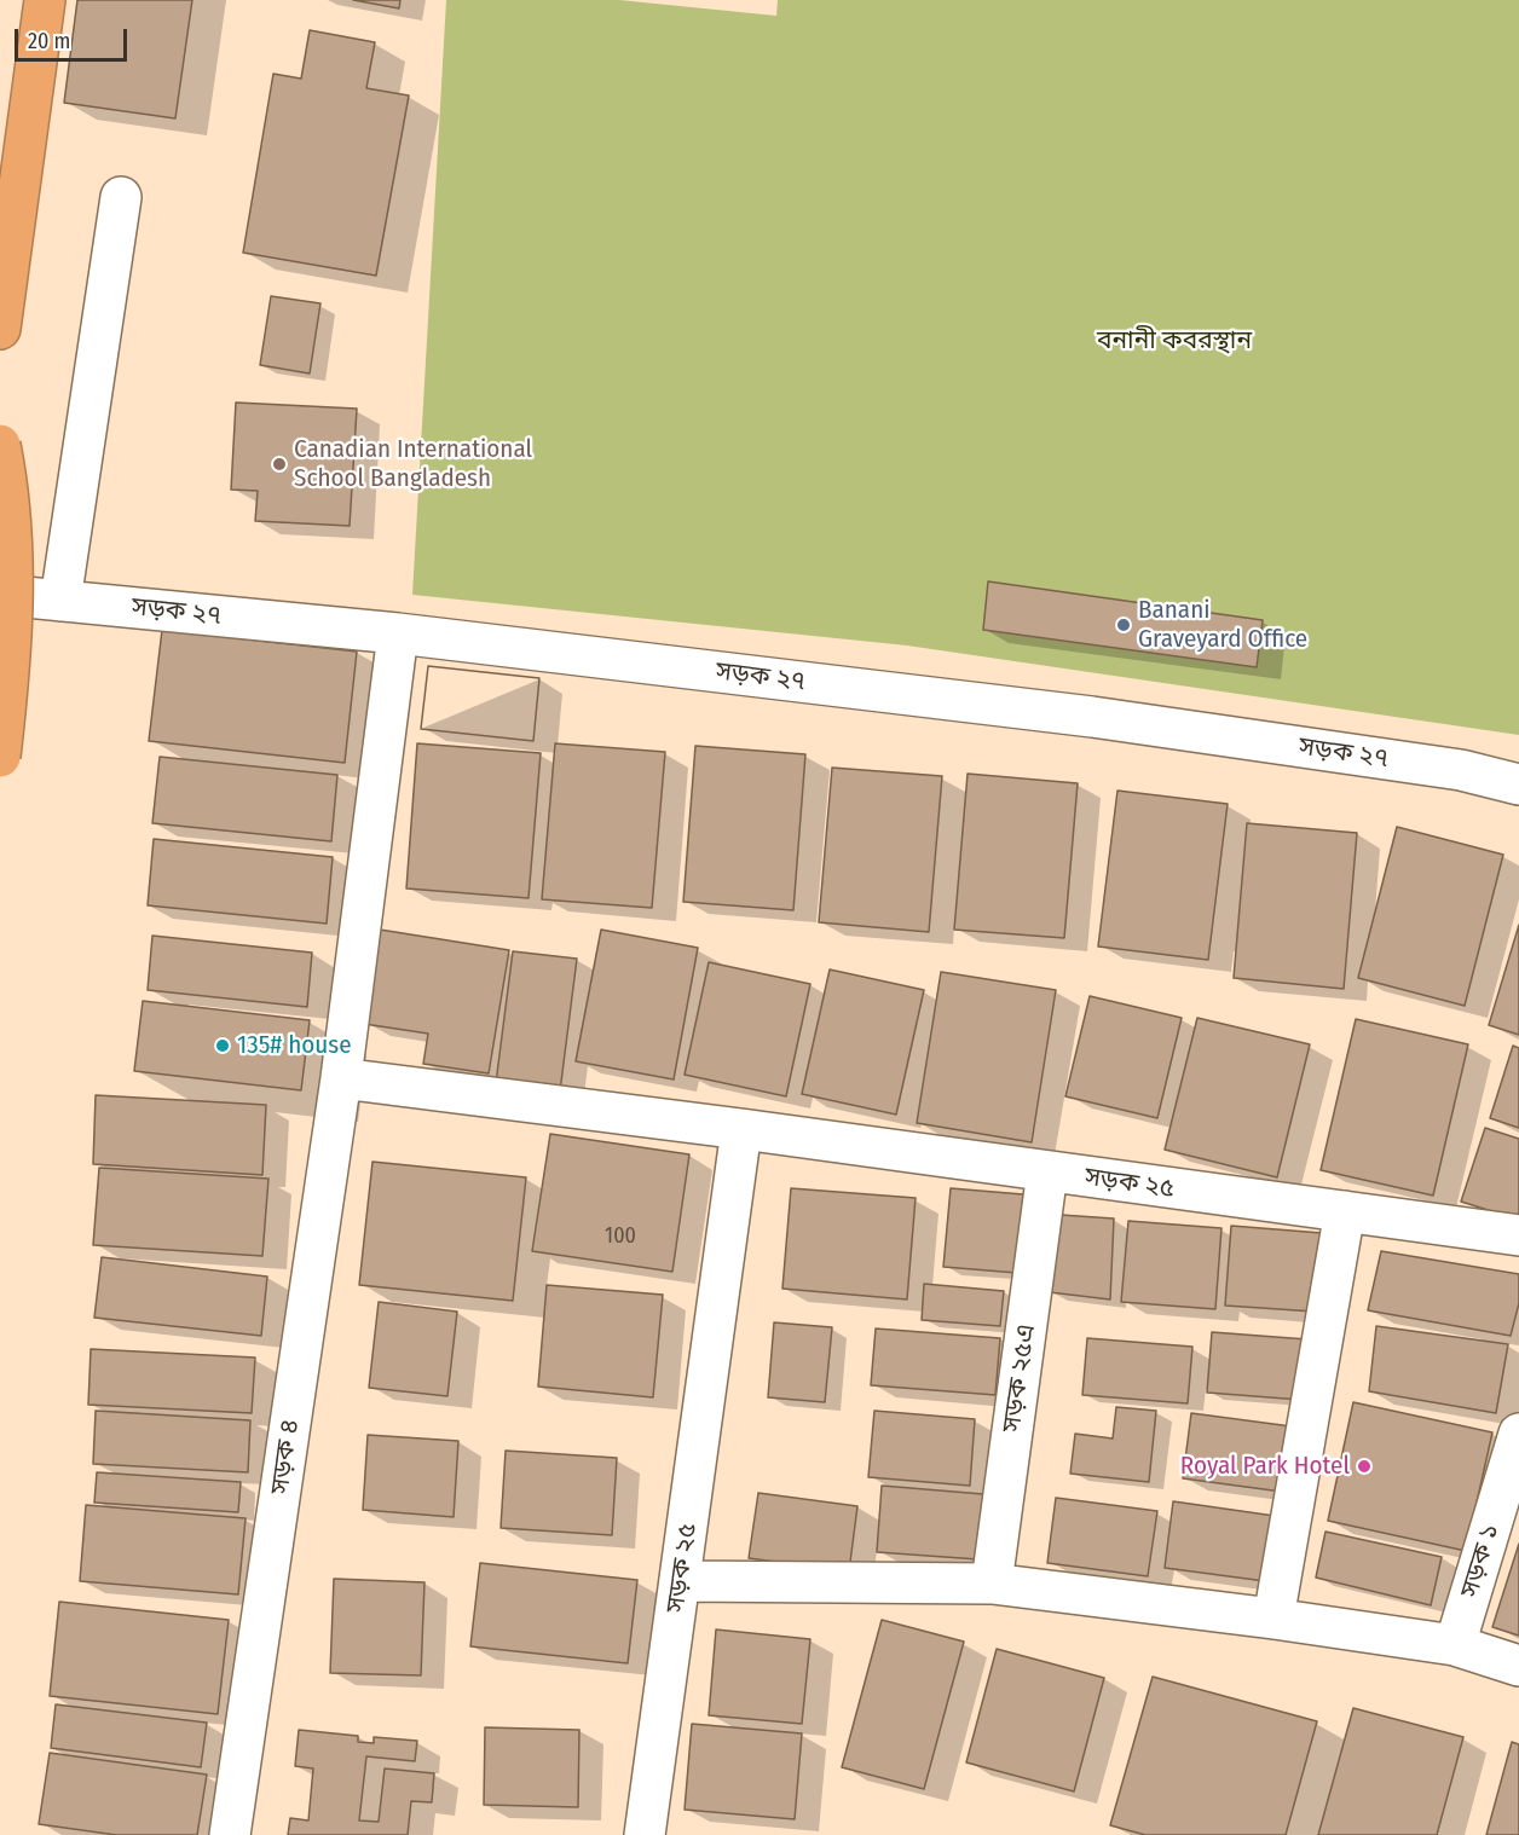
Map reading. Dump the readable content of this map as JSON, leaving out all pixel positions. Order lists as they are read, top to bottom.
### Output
{
  "streets": {
    "street": [
      "সড়ক ২৭",
      "সড়ক ২৫",
      "সড়ক ২৫এ",
      "সড়ক ৪",
      "সড়ক ১"
    ]
  },
  "crossings": [
    ["সড়ক ২৭", "সড়ক ৪"],
    ["সড়ক ২৫", "সড়ক ২৫এ"],
    ["সড়ক ২৫", "সড়ক ৪"]
  ],
  "parks": ["বনানী কবরস্থান"],
  "places": [
    "Canadian International School Bangladesh",
    "Banani Graveyard Office",
    "135# house",
    "Royal Park Hotel"
  ],
  "house_numbers": ["100"],
  "scale_bar": "20 m"
}
